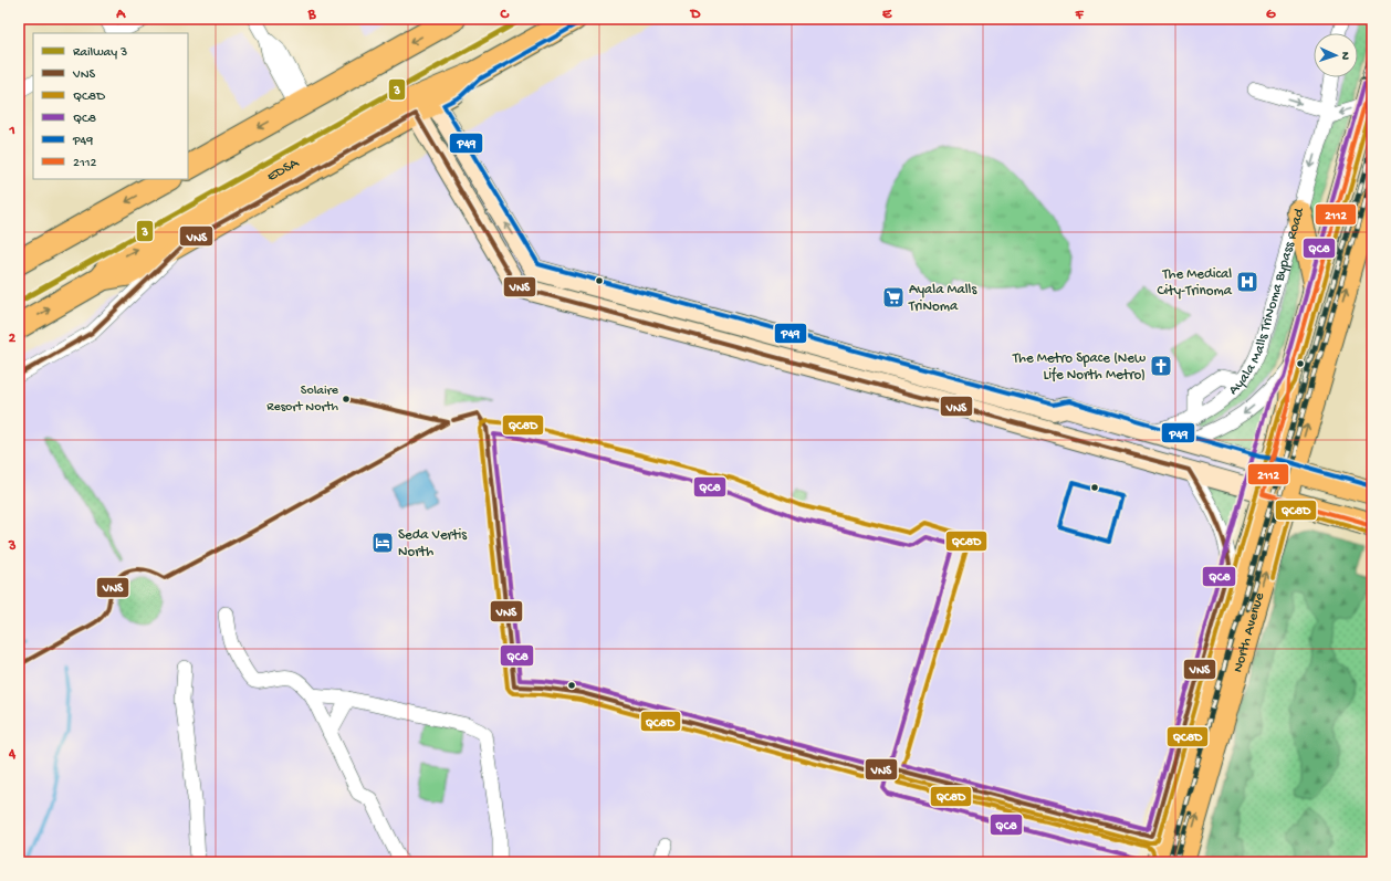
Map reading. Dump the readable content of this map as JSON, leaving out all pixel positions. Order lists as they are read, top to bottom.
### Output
{
  "streets": {
    "highway": ["EDSA"],
    "main road": ["North Avenue"],
    "street": ["Ayala Malls TriNoma Bypass Road"]
  },
  "places": {
    "hospital": ["The Medical City-Trinoma"],
    "supermarket": ["Ayala Malls TriNoma"],
    "church": ["The Metro Space (New Life North Metro)"],
    "other": ["Solaire Resort North"],
    "hotel": ["Seda Vertis North"]
  },
  "lines": [
    "rail line 3",
    "transit line P49",
    "transit line QC8",
    "transit line 2112",
    "transit line QC8D",
    "transit line VNS"
  ],
  "legend": [
    "Railway 3",
    "VNS",
    "QC8D",
    "QC8",
    "P49",
    "2112"
  ],
  "north": "right",
  "grid": {
    "columns": [
      "A",
      "B",
      "C",
      "D",
      "E",
      "F",
      "G"
    ],
    "rows": [
      "1",
      "2",
      "3",
      "4"
    ]
  }
}
